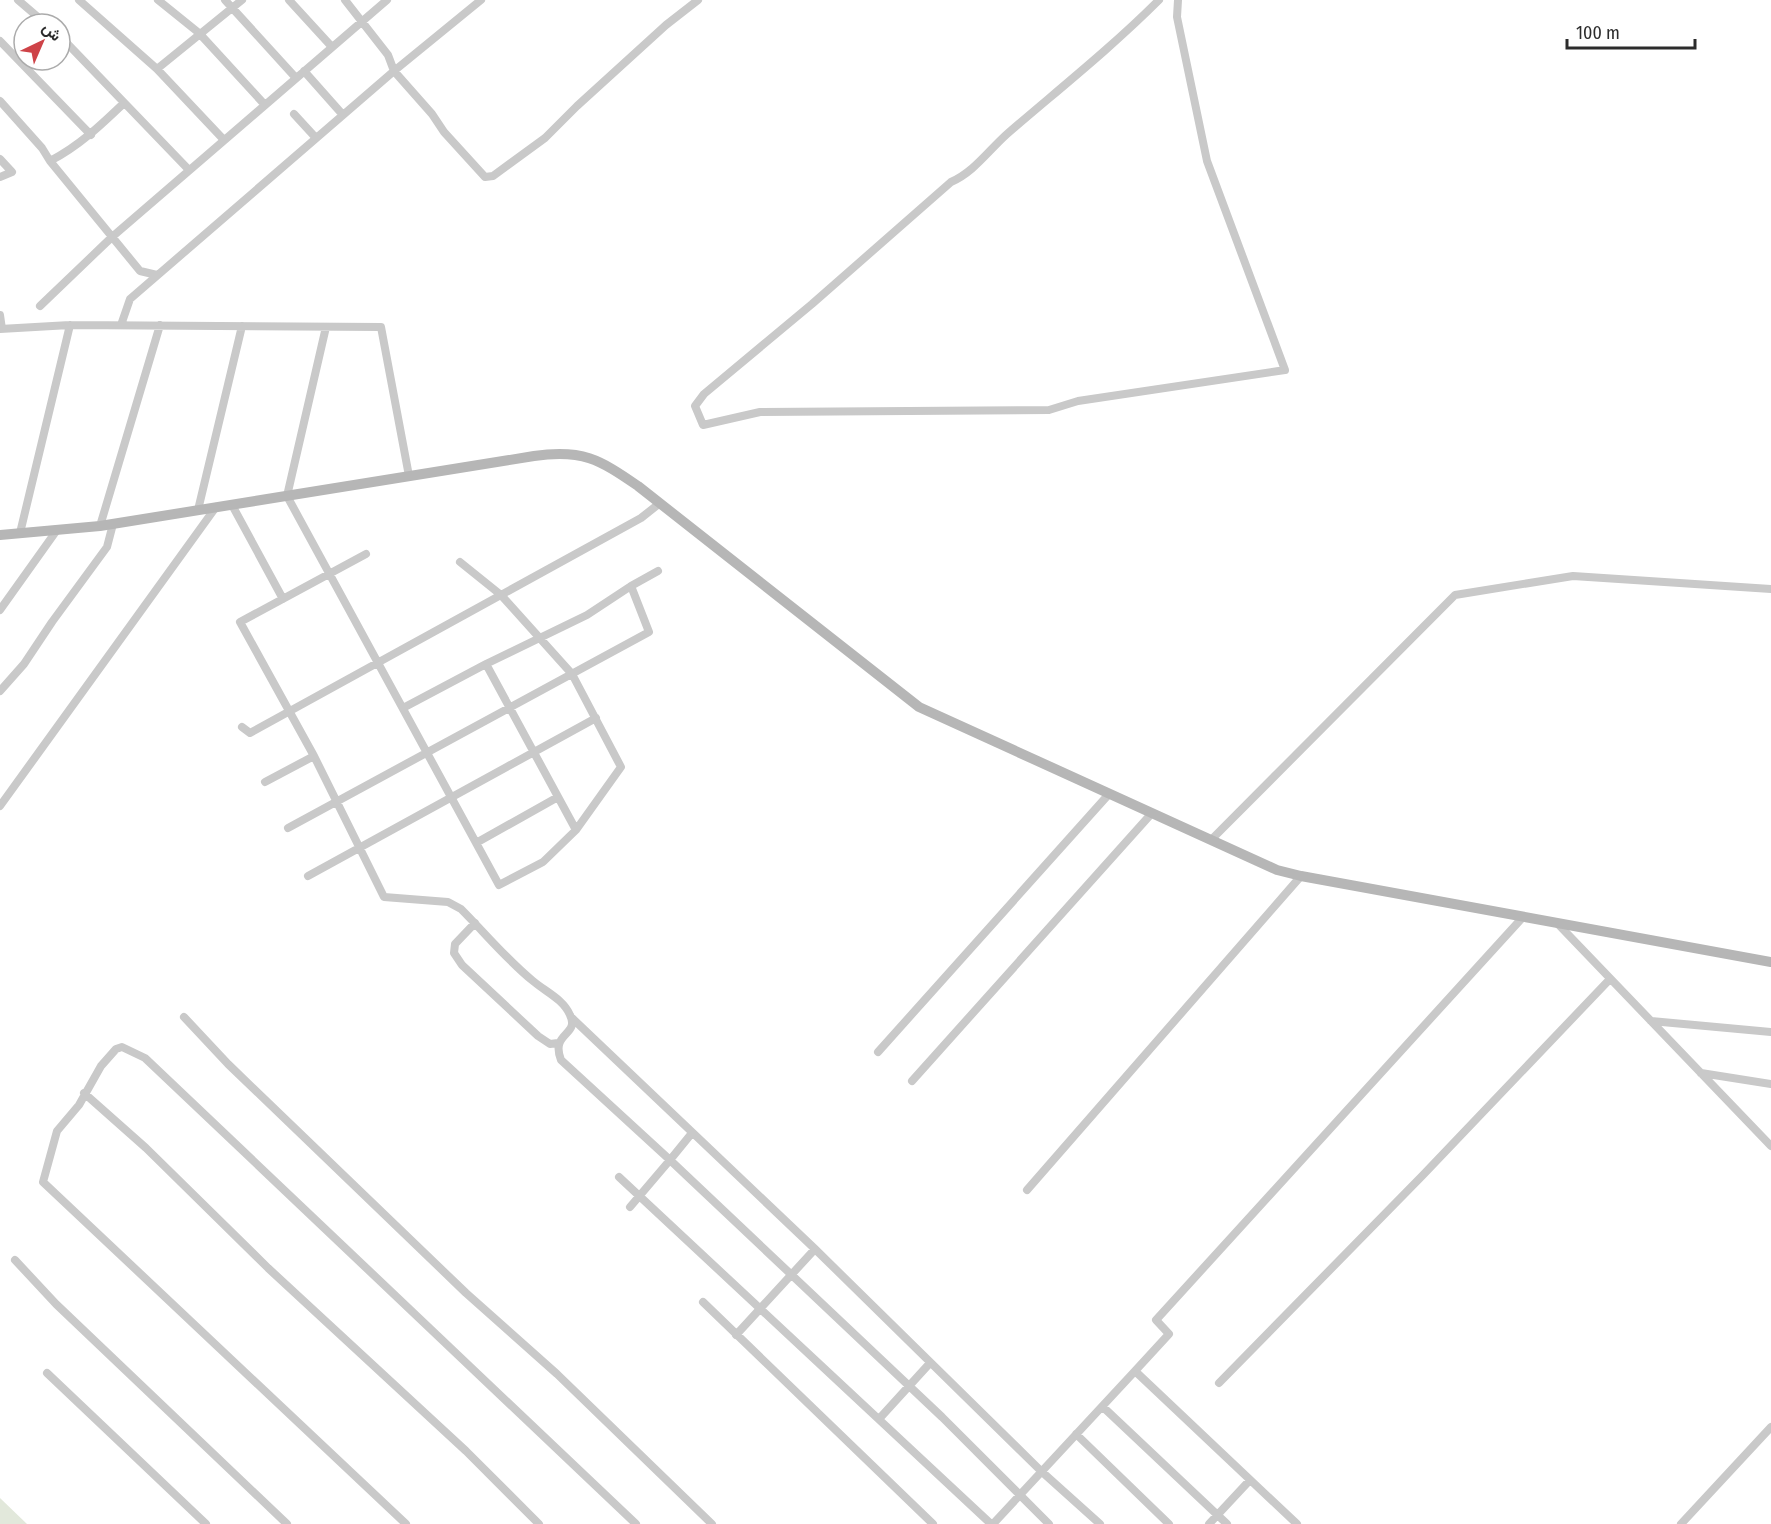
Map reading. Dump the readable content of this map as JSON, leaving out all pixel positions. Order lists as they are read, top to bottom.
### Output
{
  "scale_bar": "100 m",
  "north": "top right"
}
